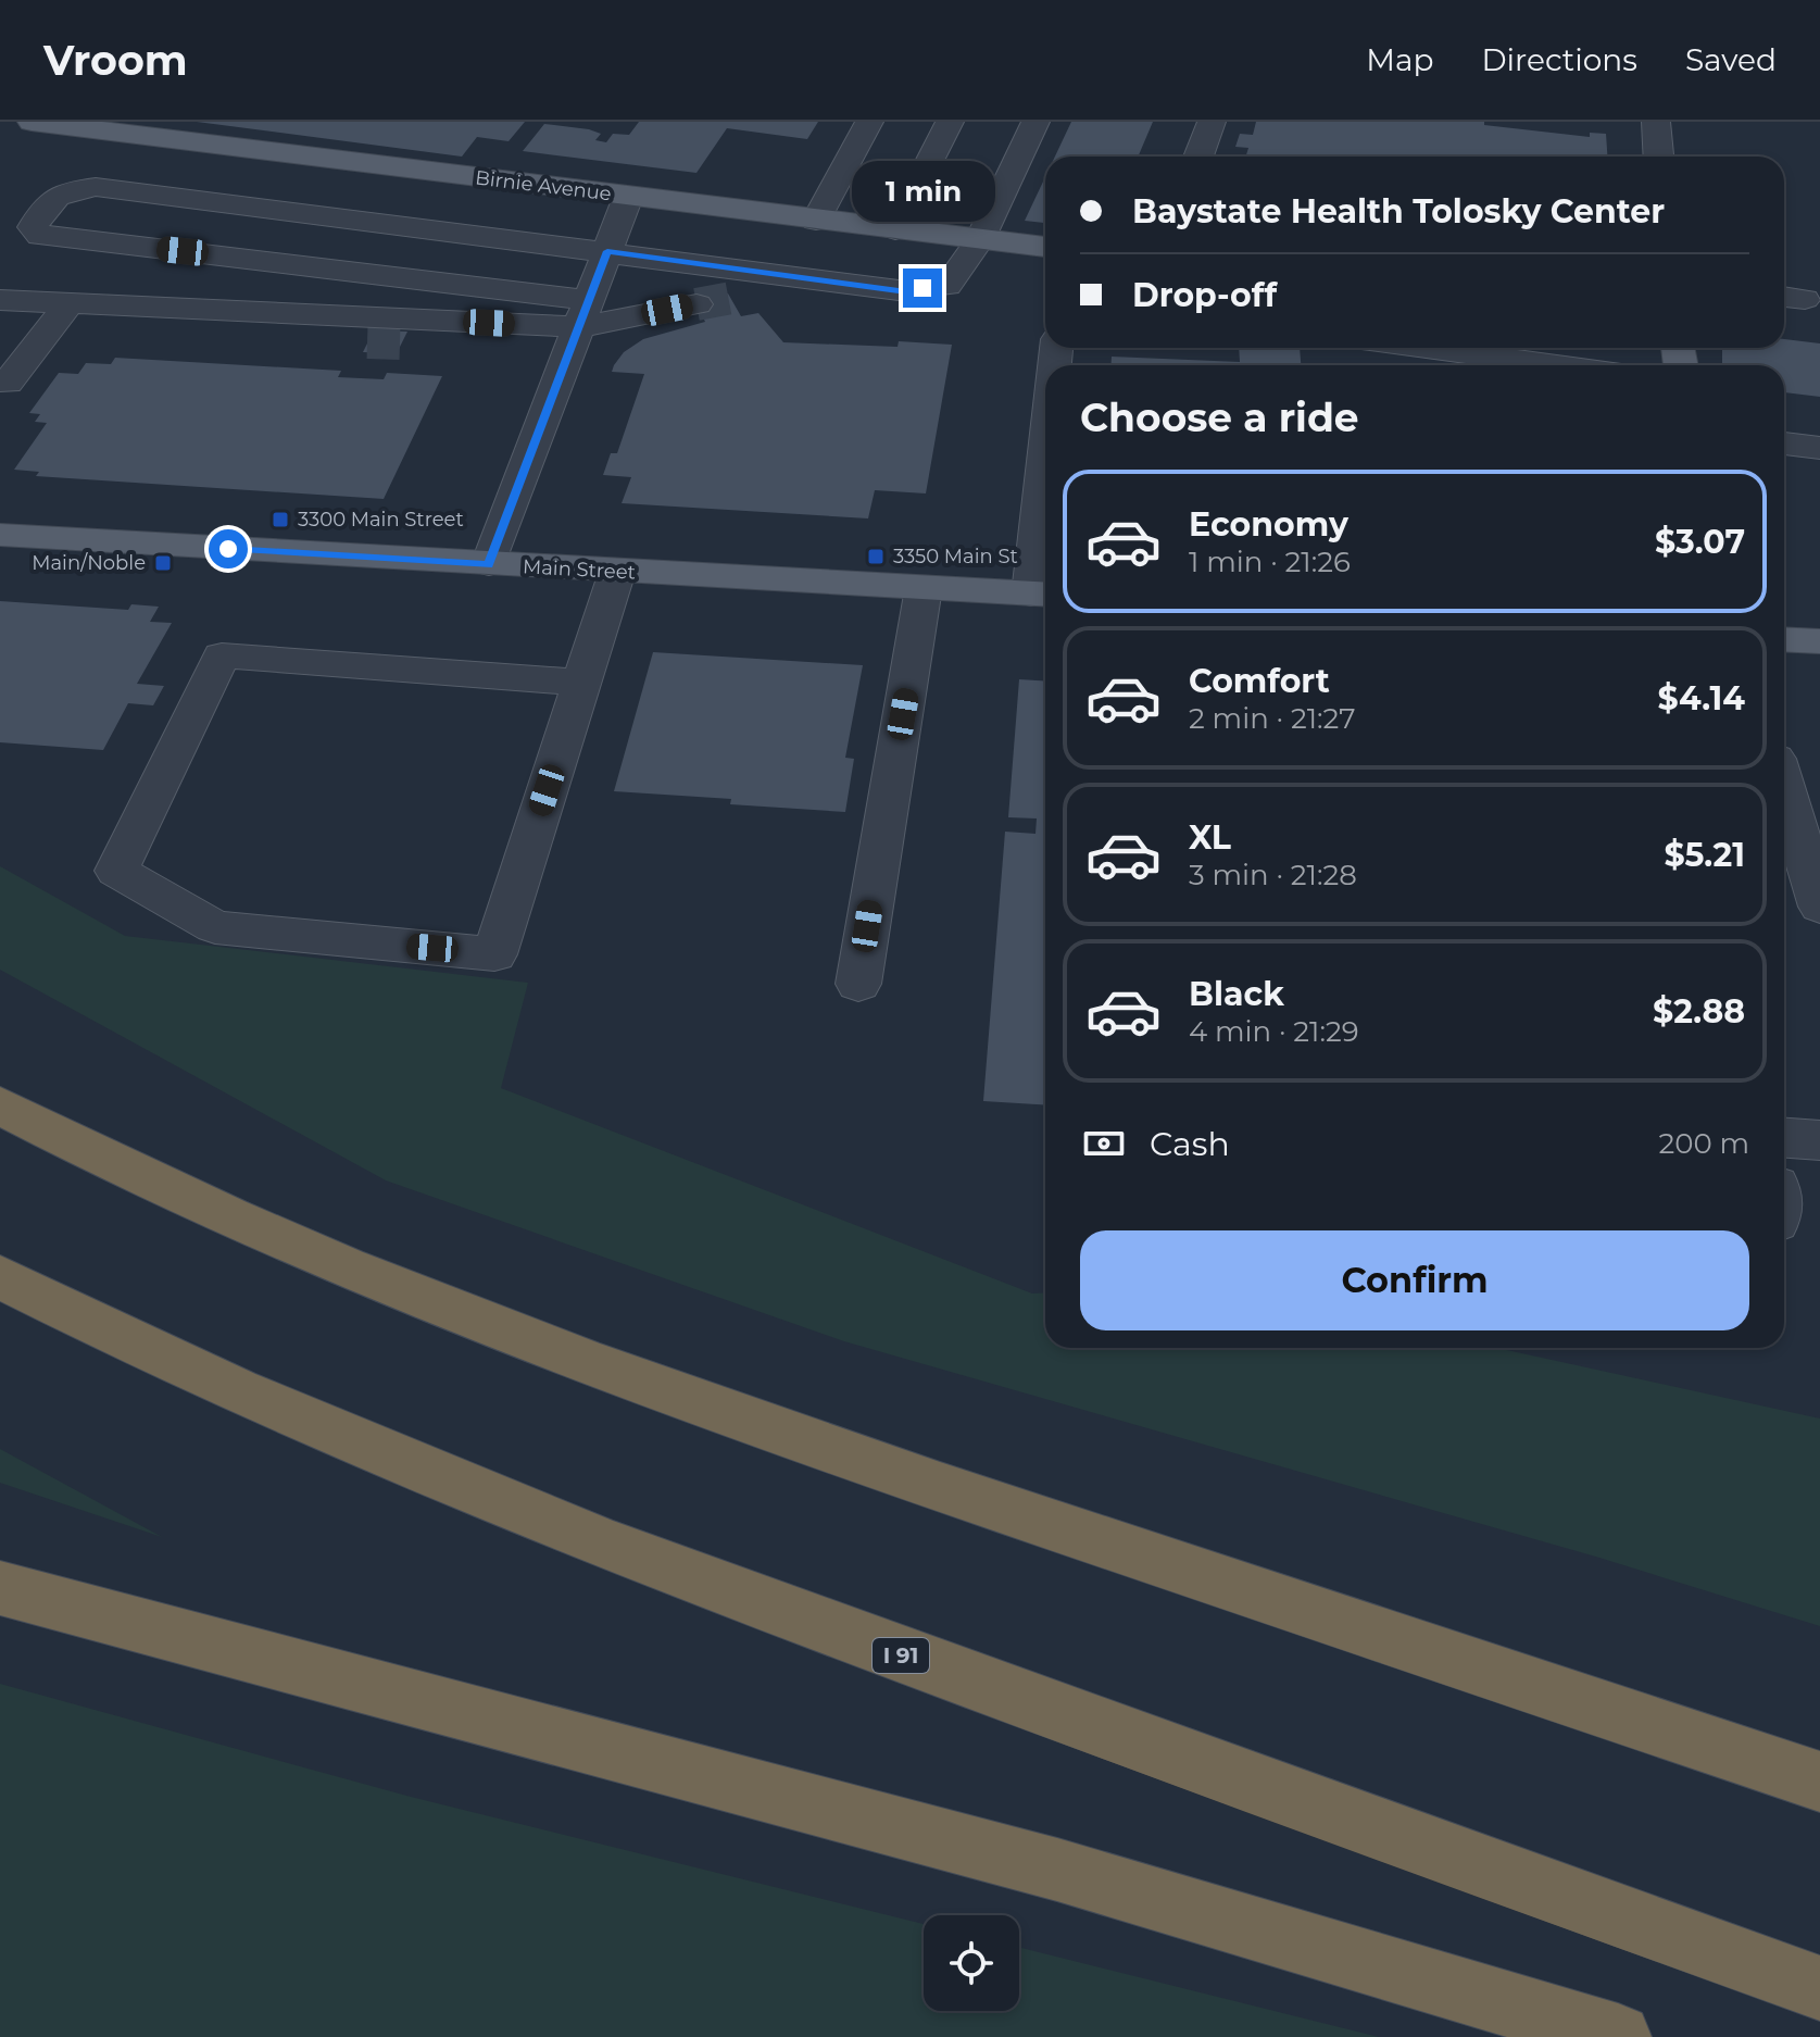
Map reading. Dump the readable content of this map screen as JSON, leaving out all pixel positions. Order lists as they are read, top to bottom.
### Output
{
  "streets": {
    "highway": ["I 91"],
    "main road": ["Birnie Avenue", "Main Street"]
  },
  "places": {
    "transit": ["3300 Main Street", "3350 Main St", "Main/Noble"]
  },
  "page": {
    "header": "Vroom",
    "nav": ["Map", "Directions", "Saved"],
    "banner": ["Baystate Health Tolosky Center", "Drop-off"],
    "bubble": "1 min",
    "heading": "Choose a ride",
    "list": [
      {
        "name": "Economy",
        "note": "1 min · 21:26",
        "value": "$3.07"
      },
      {
        "name": "Comfort",
        "note": "2 min · 21:27",
        "value": "$4.14"
      },
      {
        "name": "XL",
        "note": "3 min · 21:28",
        "value": "$5.21"
      },
      {
        "name": "Black",
        "note": "4 min · 21:29",
        "value": "$2.88"
      }
    ],
    "pay": ["Cash", "200 m"],
    "buttons": "Confirm"
  }
}
